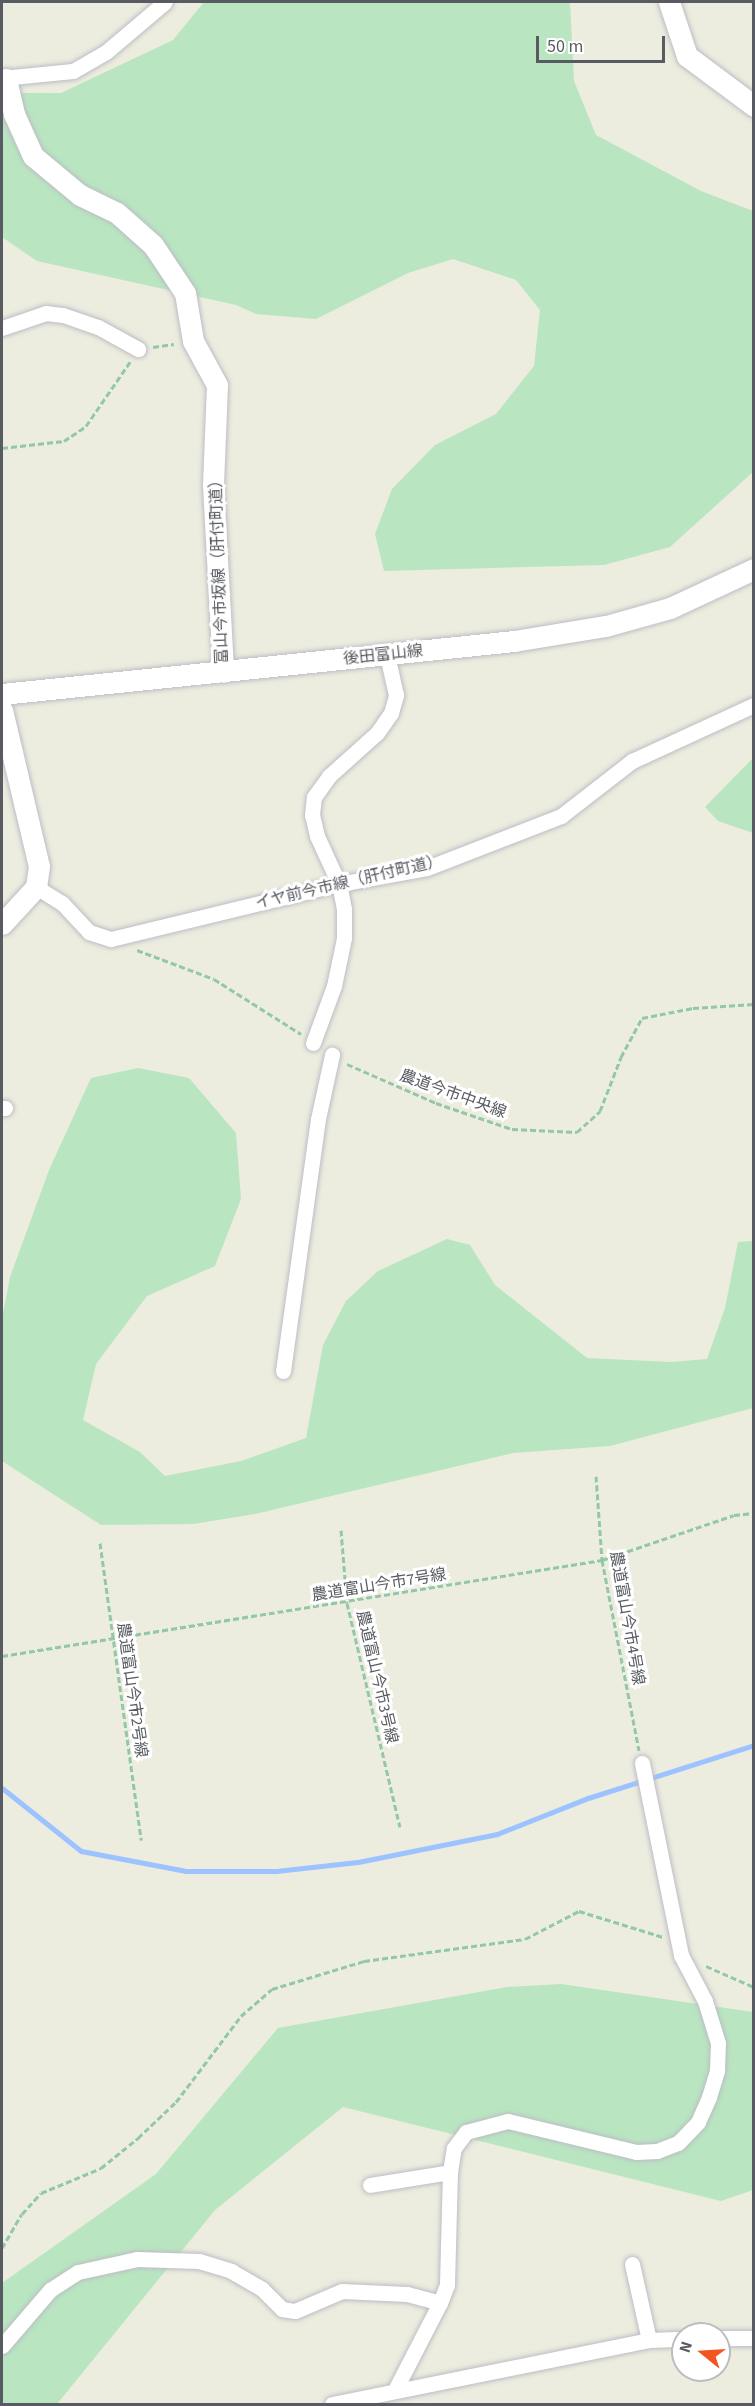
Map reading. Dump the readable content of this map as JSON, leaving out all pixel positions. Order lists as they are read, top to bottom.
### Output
{
  "streets": {
    "street": ["富山今市坂線（肝付町道）", "後田富山線", "イヤ前今市線（肝付町道）"],
    "path": [
      "農道今市中央線",
      "農道富山今市7号線",
      "農道富山今市4号線",
      "農道富山今市3号線",
      "農道富山今市2号線"
    ]
  },
  "crossings": [
    ["富山今市坂線（肝付町道）", "後田富山線"],
    ["農道富山今市7号線", "農道富山今市4号線"],
    ["農道富山今市7号線", "農道富山今市3号線"],
    ["農道富山今市7号線", "農道富山今市2号線"]
  ],
  "scale_bar": "50 m",
  "north": "left"
}
